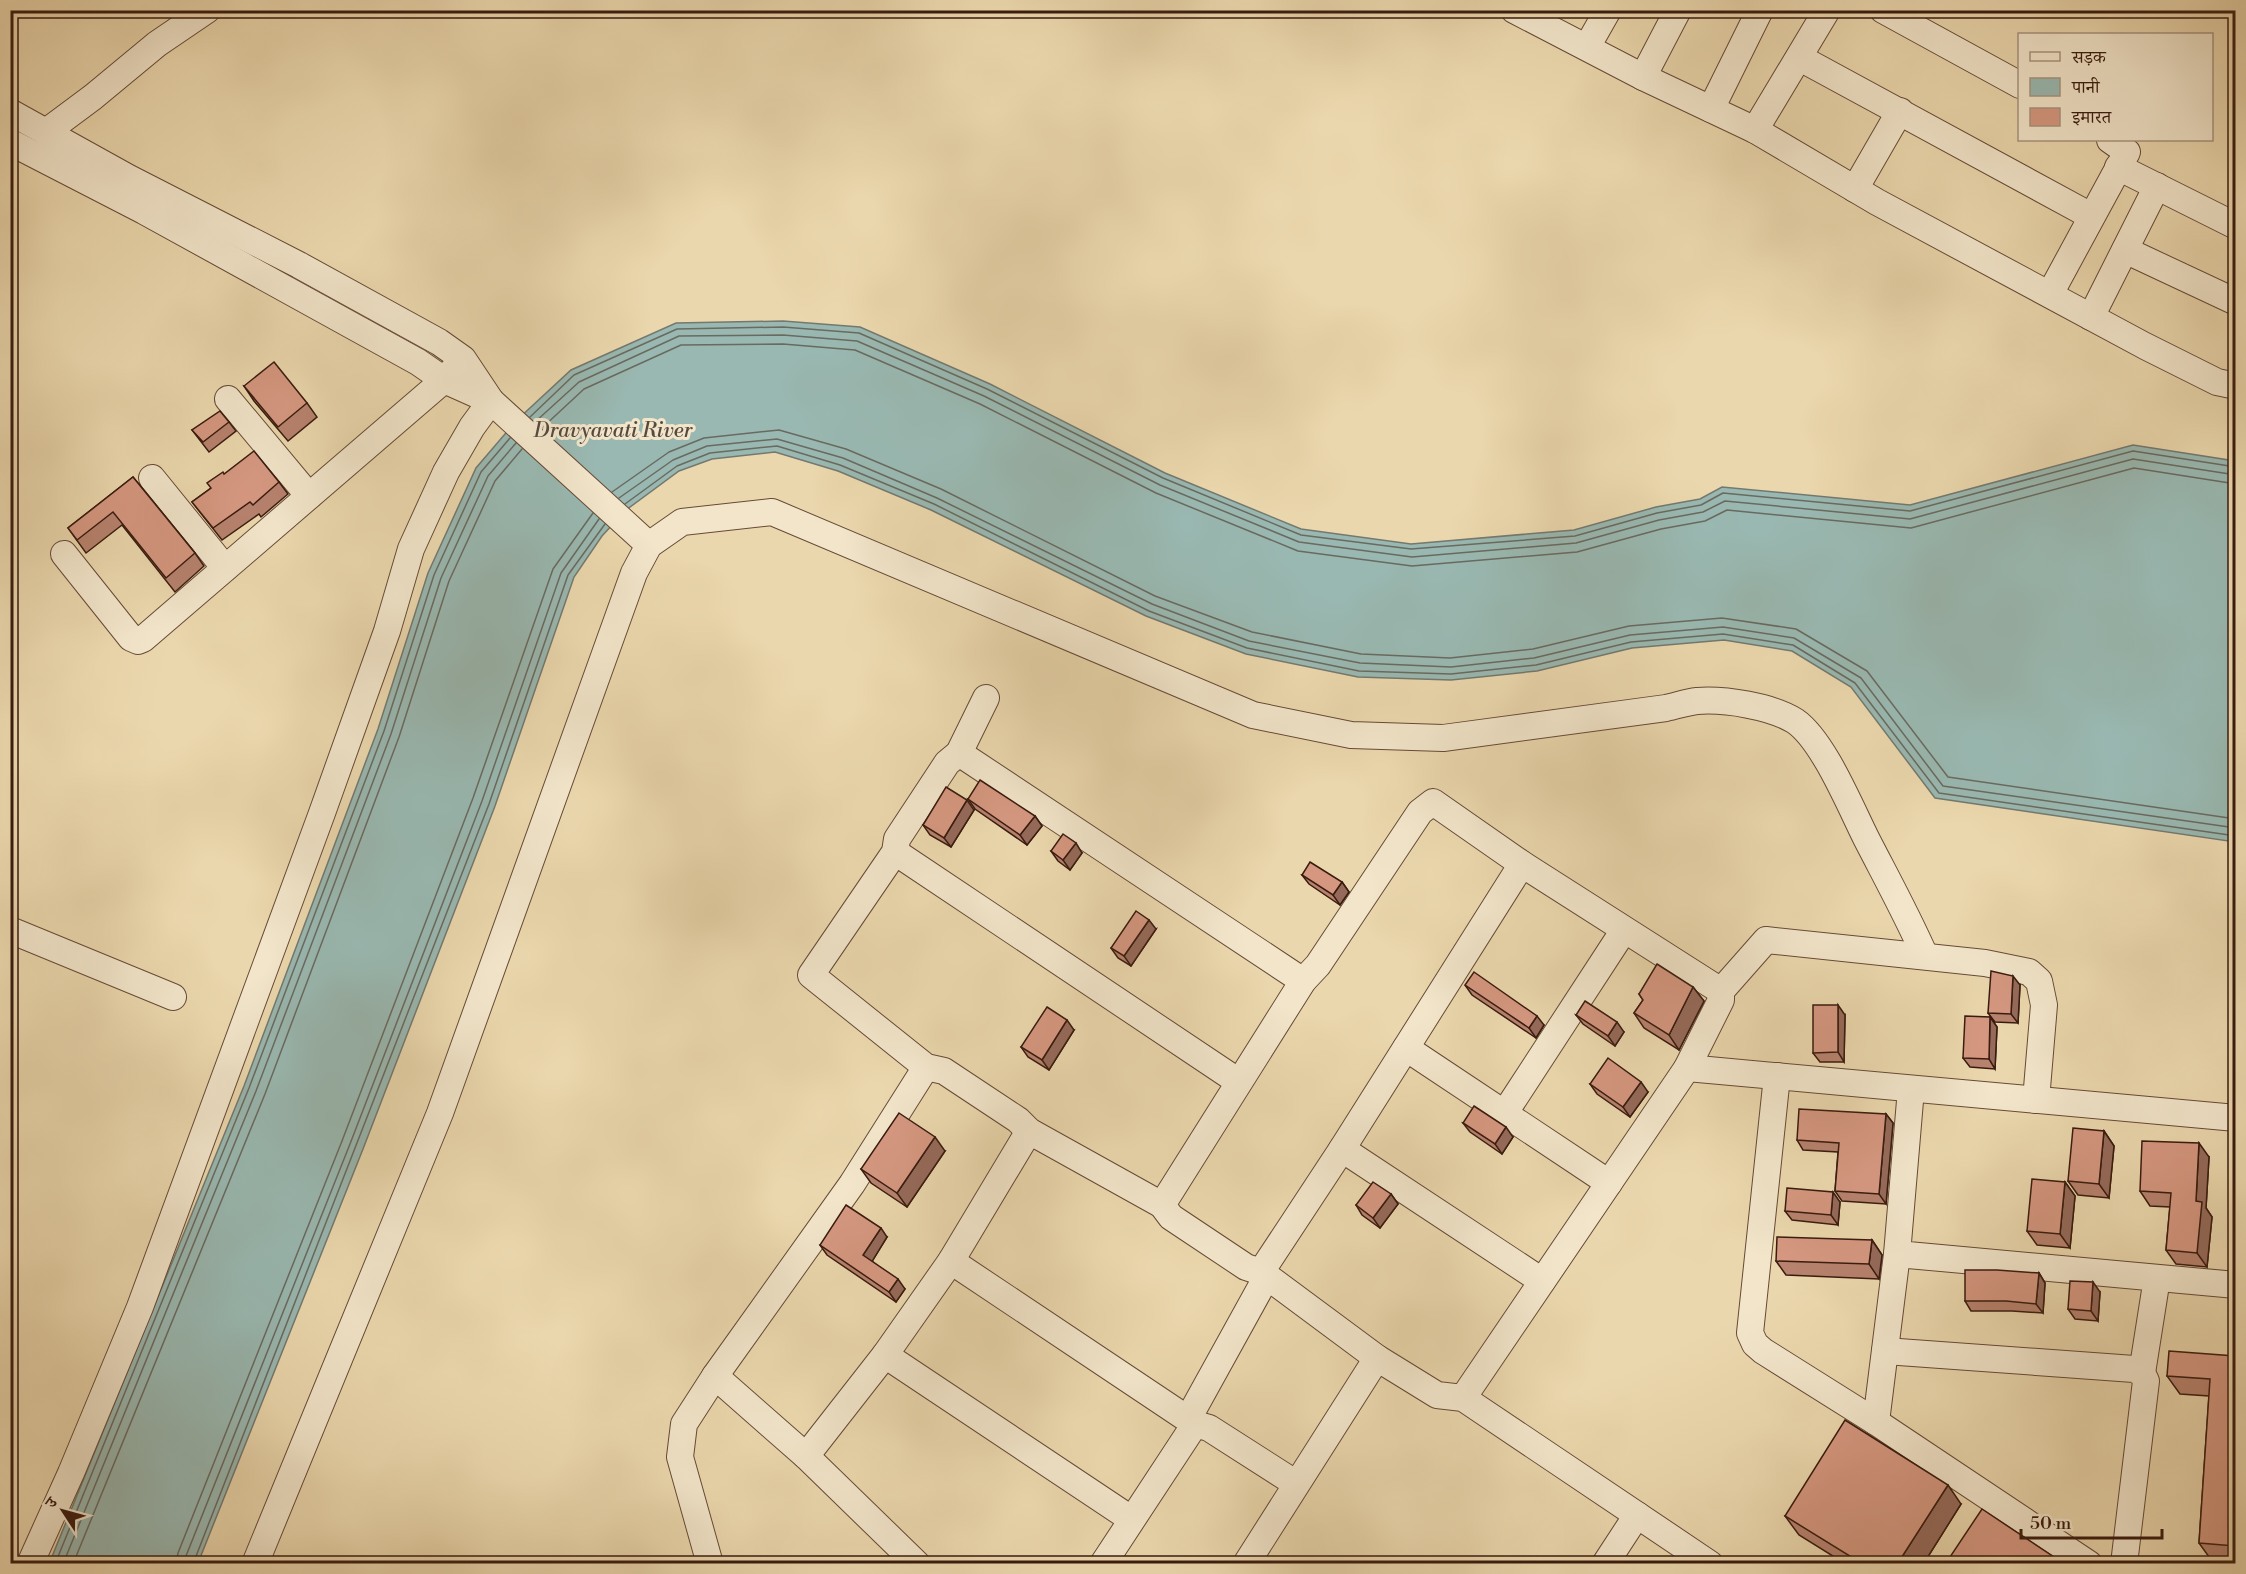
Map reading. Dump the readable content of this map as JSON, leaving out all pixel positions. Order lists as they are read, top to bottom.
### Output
{
  "water": ["Dravyavati River"],
  "legend": ["सड़क", "पानी", "इमारत"],
  "scale_bar": "50 m",
  "north": "top left"
}
